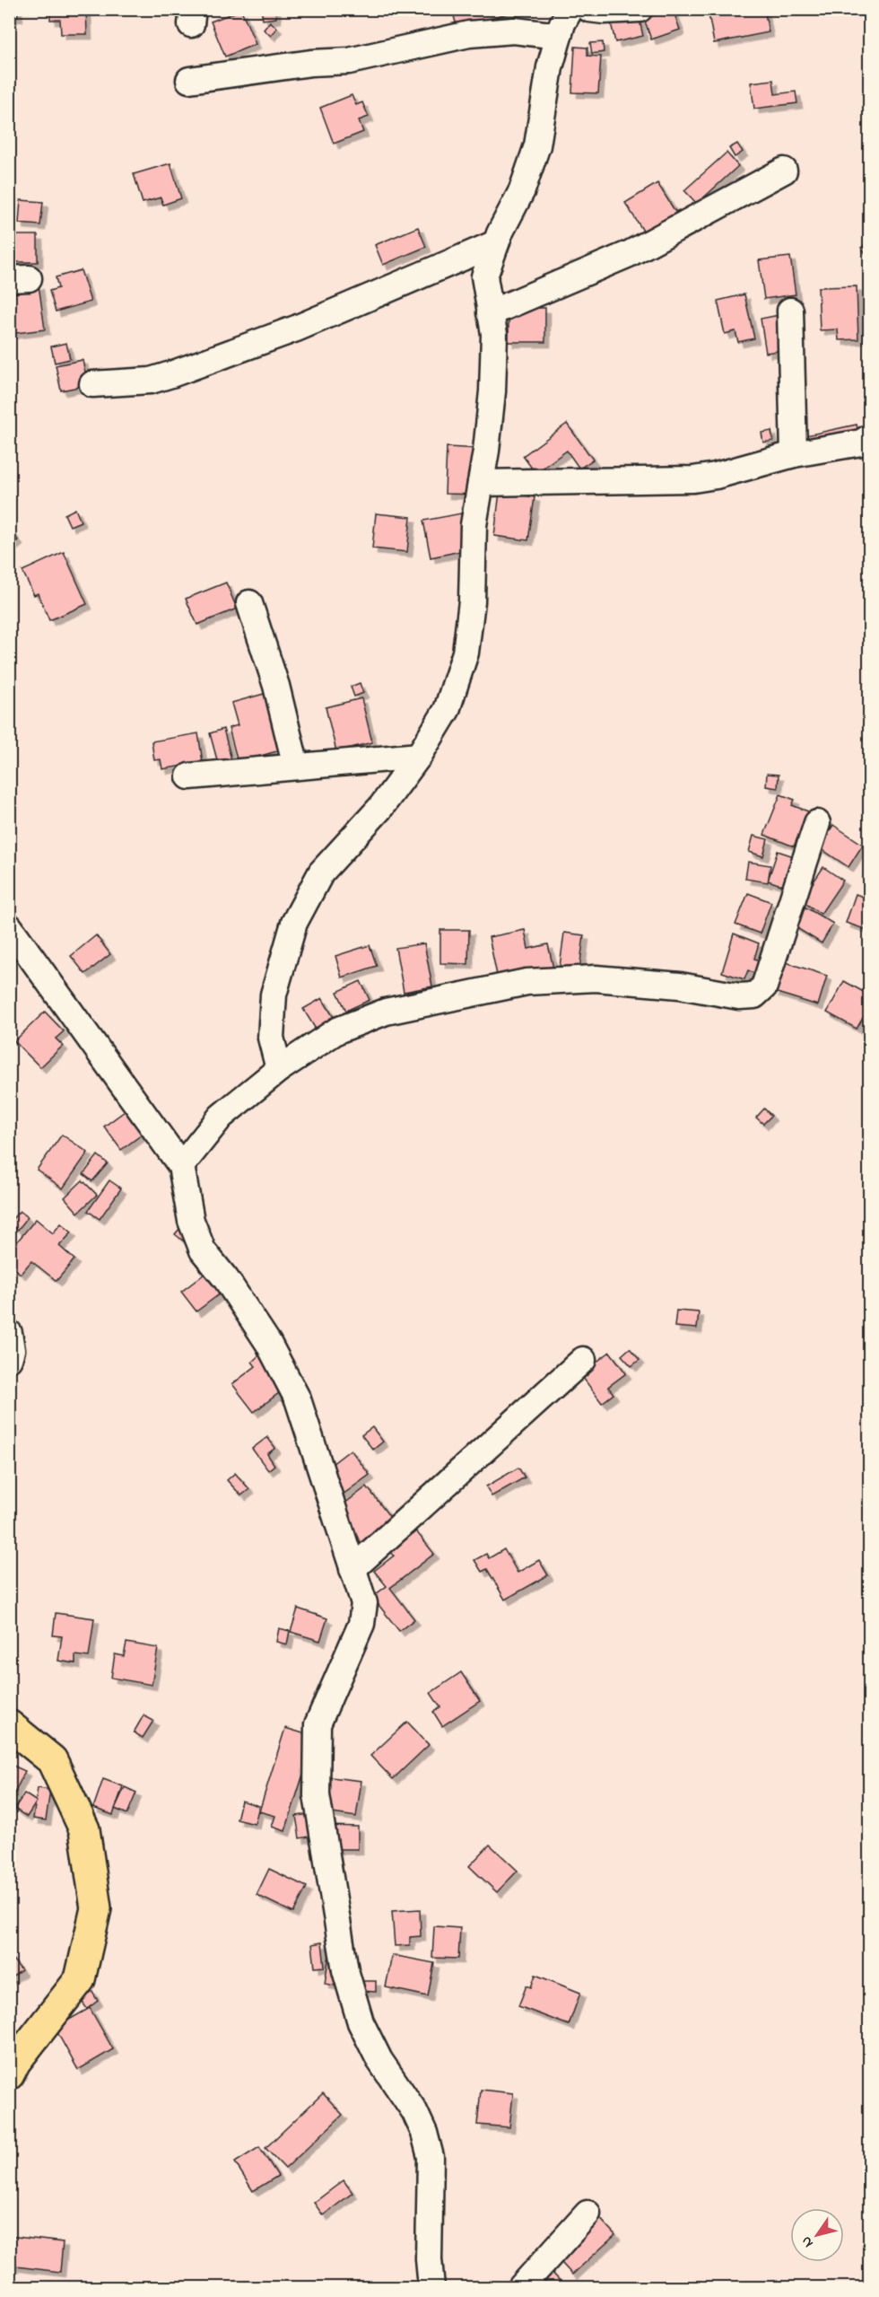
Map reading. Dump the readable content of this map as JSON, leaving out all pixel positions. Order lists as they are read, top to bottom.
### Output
{
  "north": "bottom left"
}
